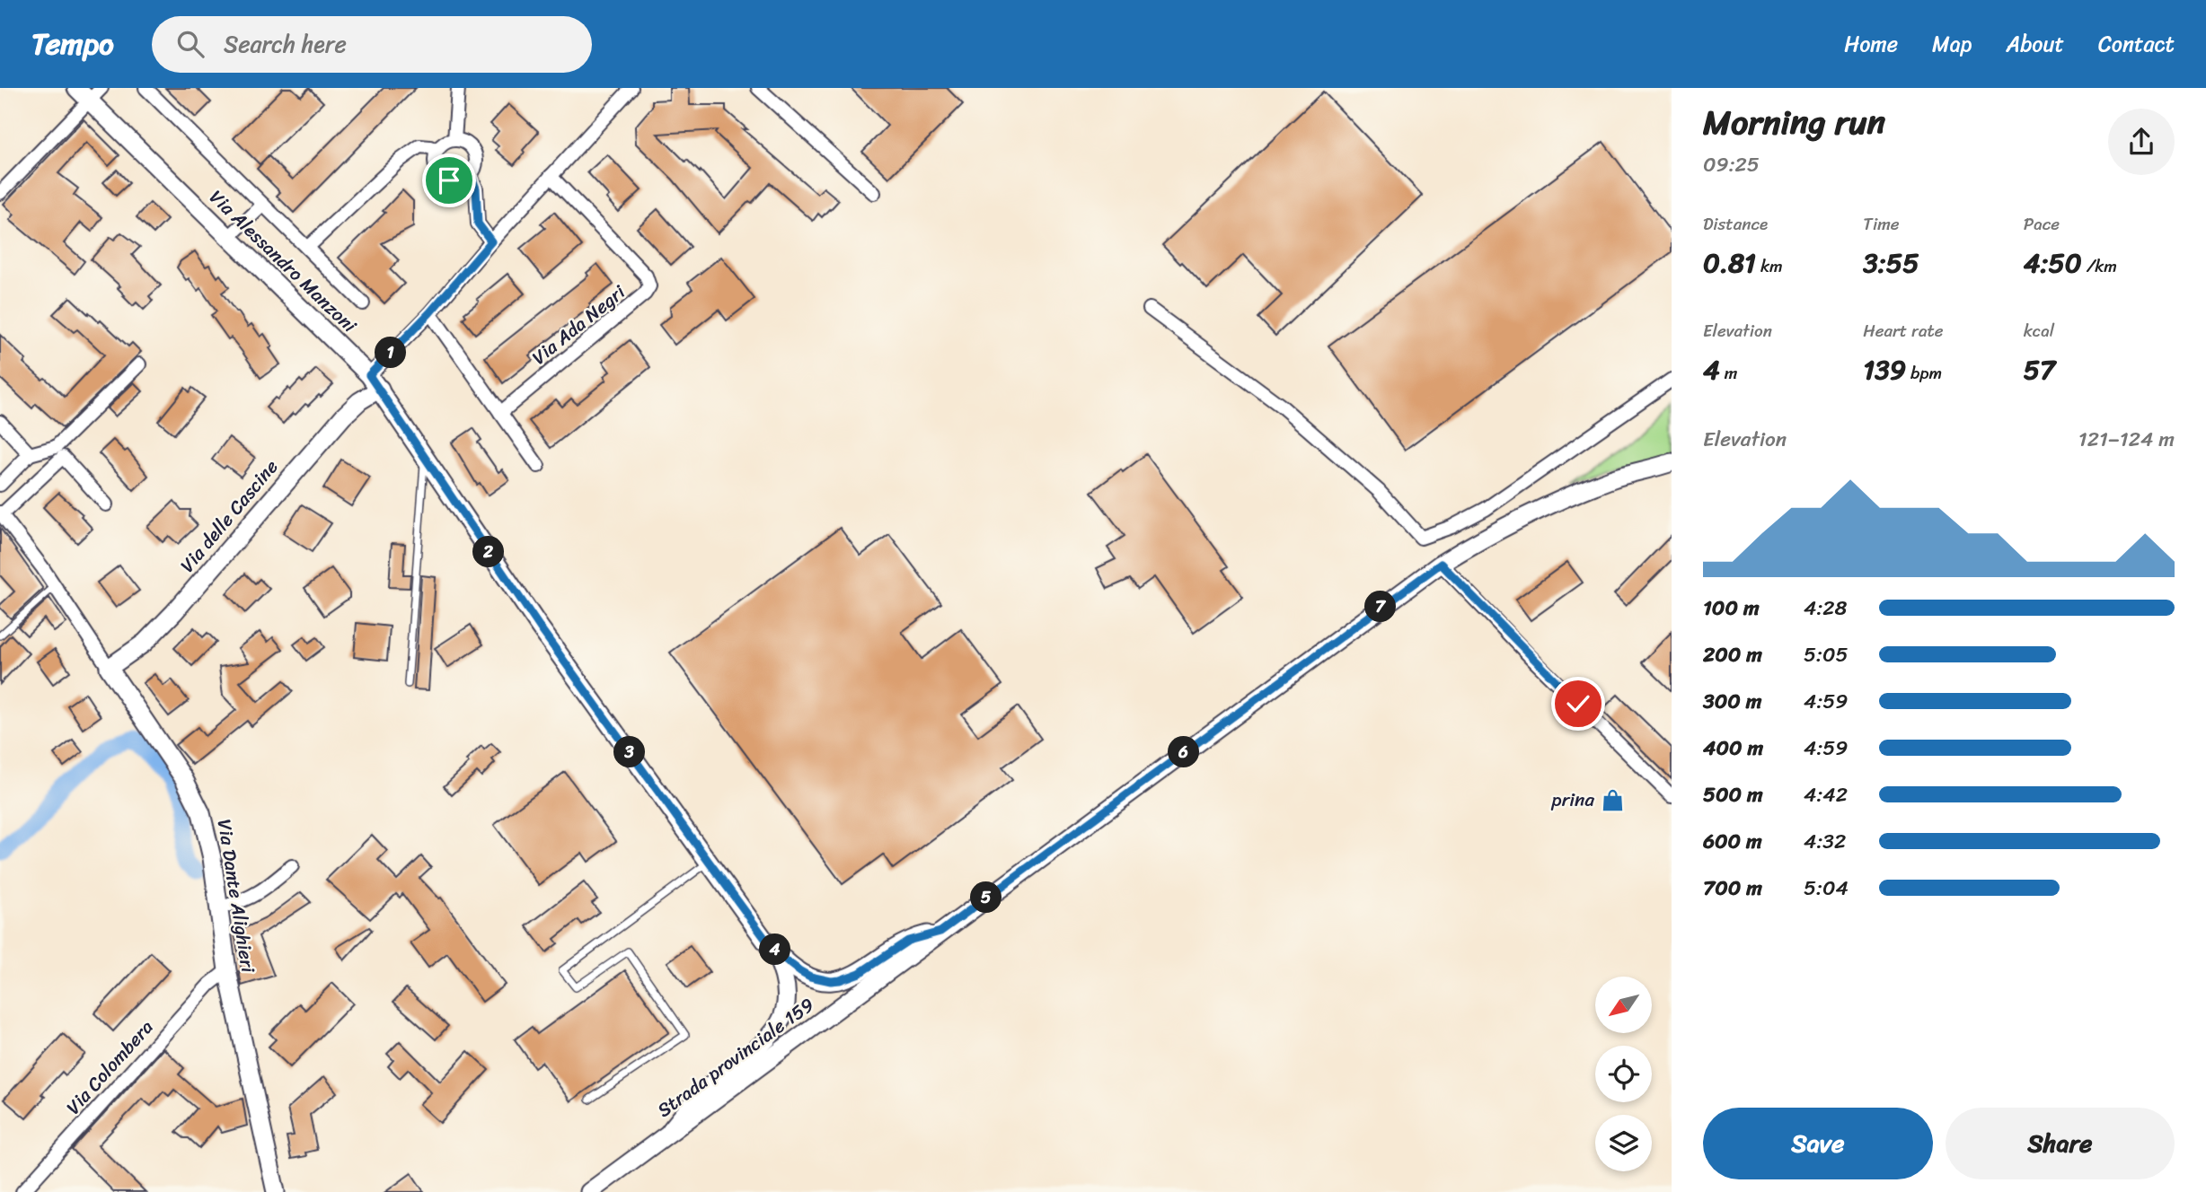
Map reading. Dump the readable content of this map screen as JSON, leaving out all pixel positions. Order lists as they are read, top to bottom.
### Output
{
  "streets": {
    "street": [
      "Via Alessandro Manzoni",
      "Via Ada Negri",
      "Via delle Cascine",
      "Via Dante Alighieri",
      "Strada provinciale 159",
      "Via Colombera"
    ]
  },
  "crossings": [
    ["Via Alessandro Manzoni", "Via delle Cascine"],
    ["Via delle Cascine", "Via Dante Alighieri"],
    ["Via Dante Alighieri", "Via Colombera"]
  ],
  "places": {
    "shop": ["prina"]
  },
  "north": "bottom left",
  "page": {
    "header": "Tempo",
    "search": "Search here",
    "nav": [
      "Home",
      "Map",
      "About",
      "Contact"
    ],
    "heading": ["Morning run", "09:25"],
    "stats": [
      ["Distance", "0.81 km"],
      ["Time", "3:55"],
      ["Pace", "4:50 /km"],
      ["Elevation", "4 m"],
      ["Heart rate", "139 bpm"],
      ["kcal", "57"]
    ],
    "pins": [
      "1",
      "2",
      "7",
      "3",
      "6",
      "5",
      "4"
    ],
    "chart": ["Elevation", "121–124 m"],
    "list": [
      {
        "name": "100 m",
        "note": "4:28"
      },
      {
        "name": "200 m",
        "note": "5:05"
      },
      {
        "name": "300 m",
        "note": "4:59"
      },
      {
        "name": "400 m",
        "note": "4:59"
      },
      {
        "name": "500 m",
        "note": "4:42"
      },
      {
        "name": "600 m",
        "note": "4:32"
      },
      {
        "name": "700 m",
        "note": "5:04"
      }
    ],
    "buttons": ["Save", "Share"]
  }
}
